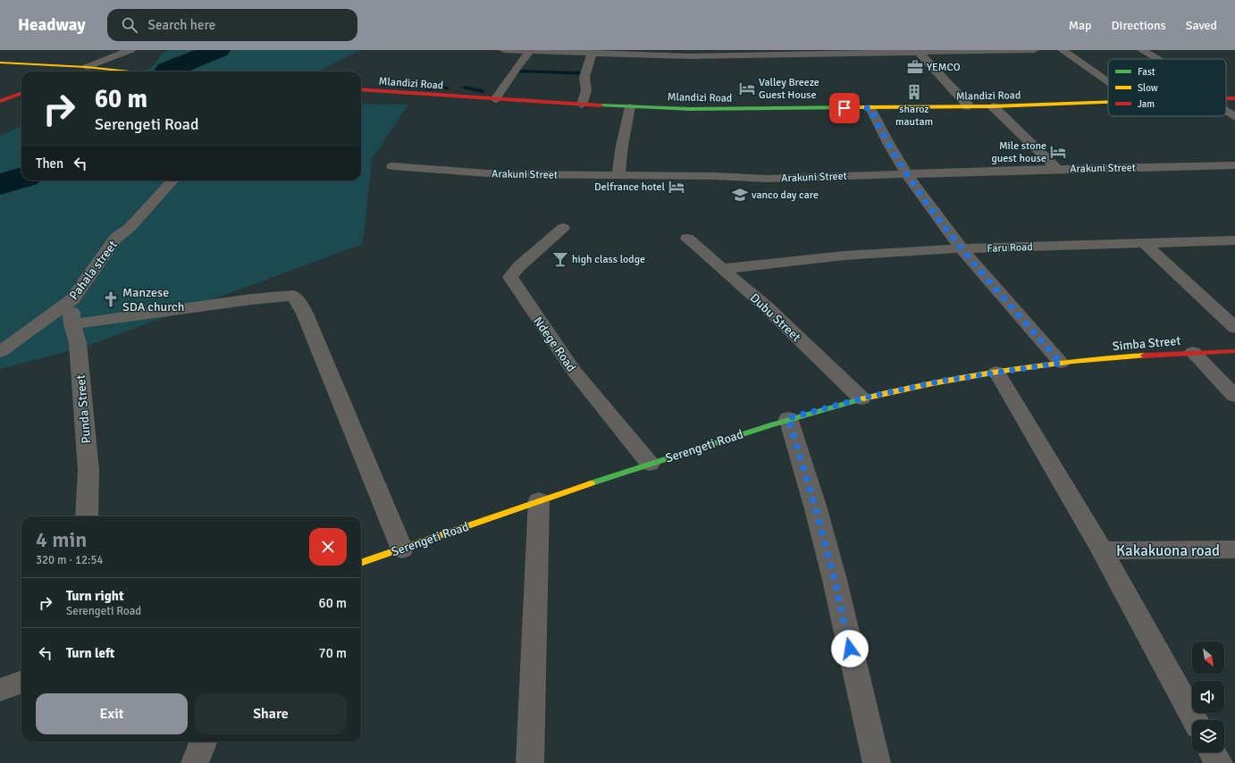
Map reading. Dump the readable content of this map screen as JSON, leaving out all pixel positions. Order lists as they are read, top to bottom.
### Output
{
  "streets": {
    "street": [
      "Mlandizi Road",
      "Arakuni Street",
      "Faru Road",
      "Pahala street",
      "Dubu Street",
      "Simba Street",
      "Ndege Road",
      "Punda Street",
      "Serengeti Road",
      "Kakakuona road"
    ]
  },
  "crossings": [
    ["Faru Road", "Dubu Street"],
    ["Pahala street", "Punda Street"],
    ["Dubu Street", "Serengeti Road"],
    ["Simba Street", "Serengeti Road"],
    ["Ndege Road", "Serengeti Road"]
  ],
  "places": {
    "office": ["YEMCO"],
    "hotel": ["Valley Breeze Guest House", "Mile stone guest house", "Delfrance hotel"],
    "building": ["sharoz mautam"],
    "school or university": ["vanco day care"],
    "bar": ["high class lodge"],
    "church": ["Manzese SDA church"]
  },
  "legend": ["Fast", "Slow", "Jam"],
  "north": "bottom right",
  "page": {
    "header": "Headway",
    "search": "Search here",
    "nav": ["Map", "Directions", "Saved"],
    "turn": ["60 m", "Serengeti Road"],
    "then": "Then",
    "heading": ["4 min", "320 m · 12:54"],
    "list": [
      {
        "name": "Turn right",
        "note": "Serengeti Road",
        "value": "60 m"
      },
      {
        "name": "Turn left",
        "value": "70 m"
      }
    ],
    "buttons": ["Exit", "Share"]
  }
}
